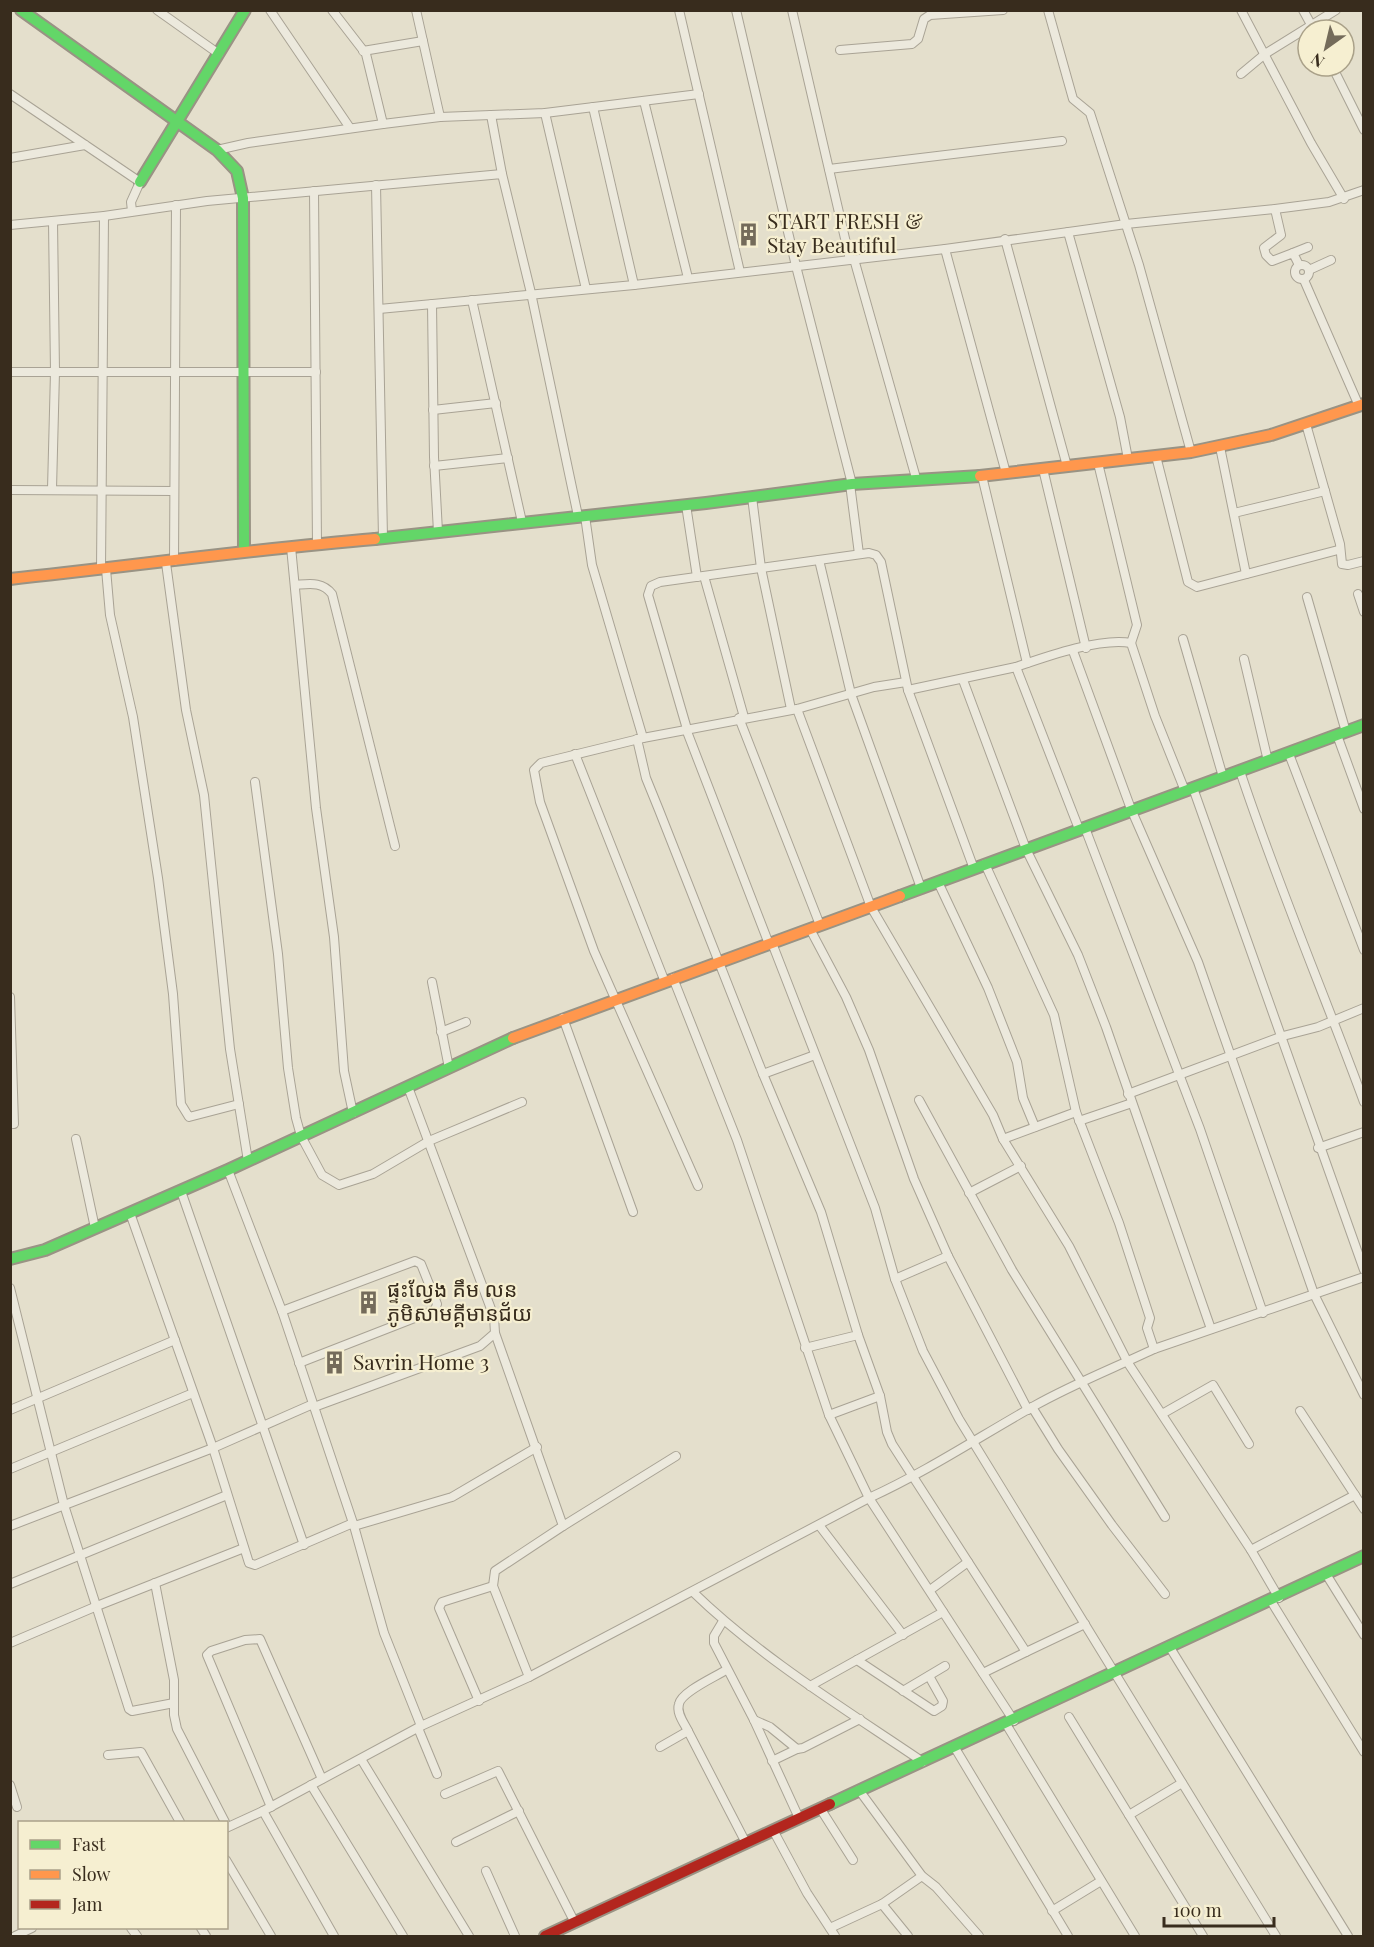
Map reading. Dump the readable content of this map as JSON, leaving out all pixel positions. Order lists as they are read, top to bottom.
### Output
{
  "places": {
    "building": ["START FRESH & Stay Beautiful", "ផ្ទះល្វែង គឹម លន ភូមិសាមគ្គីមានជ័យ", "Savrin Home 3"]
  },
  "legend": ["Fast", "Slow", "Jam"],
  "scale_bar": "100 m",
  "north": "bottom left"
}
